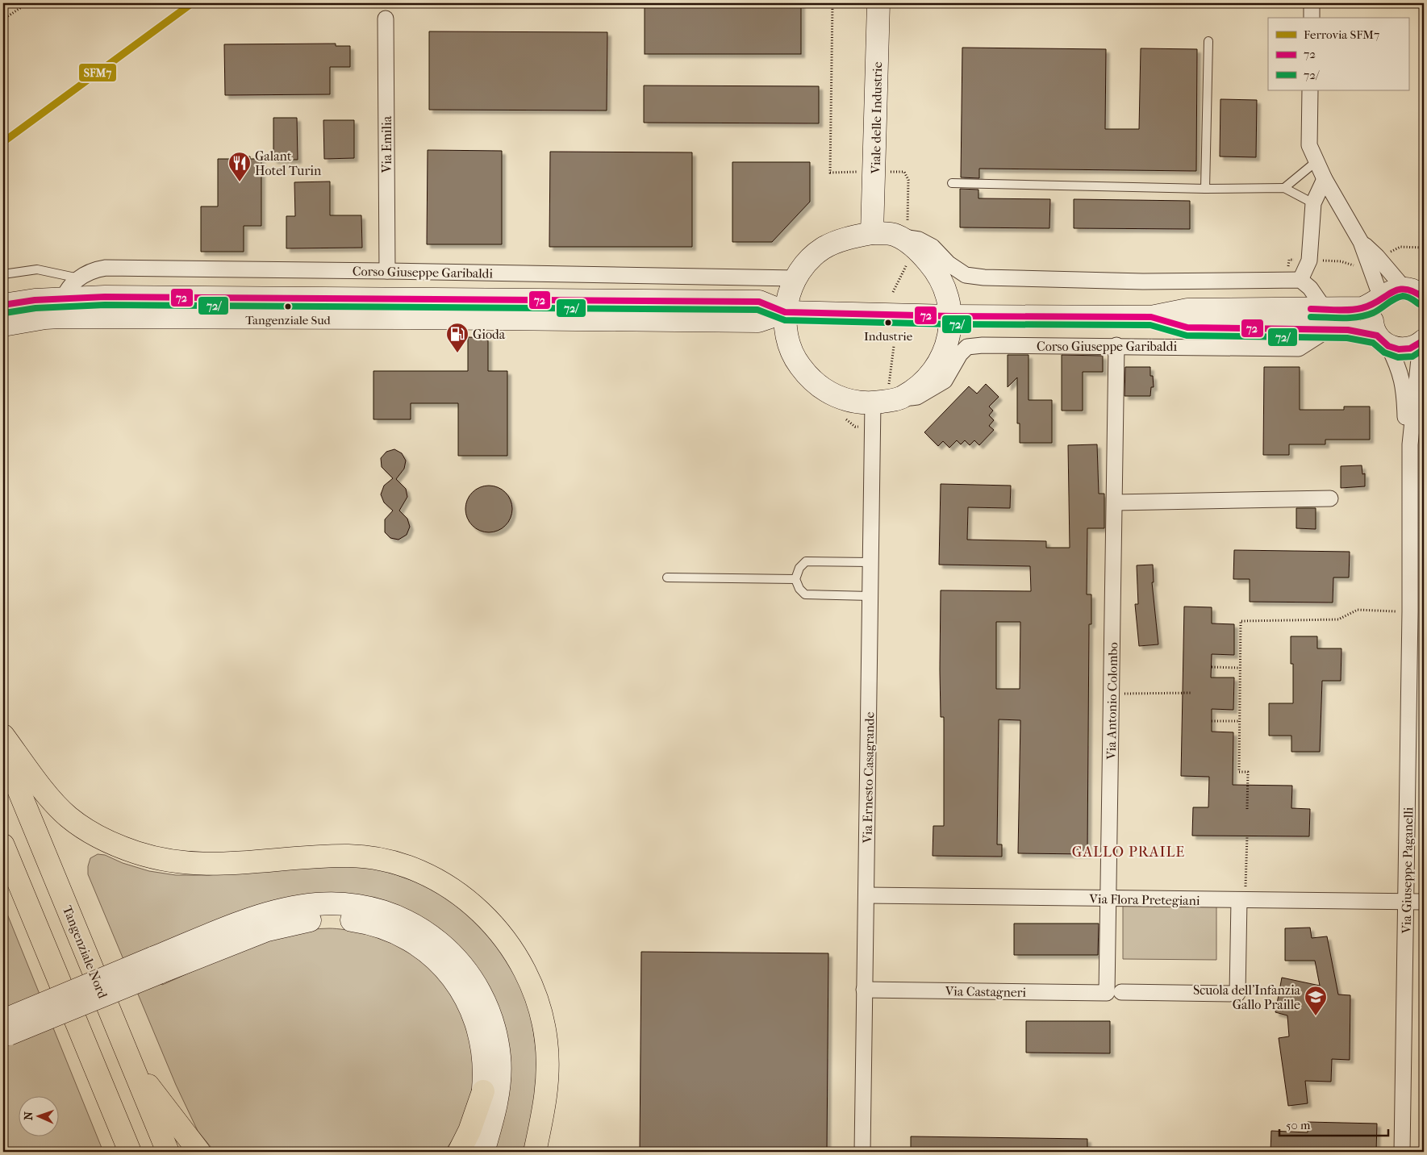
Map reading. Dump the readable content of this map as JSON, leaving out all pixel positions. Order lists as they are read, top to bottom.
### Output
{
  "streets": {
    "highway": ["Tangenziale Nord"],
    "street": [
      "Viale delle Industrie",
      "Via Emilia",
      "Corso Giuseppe Garibaldi",
      "Via Antonio Colombo",
      "Via Ernesto Casagrande",
      "Via Giuseppe Paganelli",
      "Via Flora Pretegiani",
      "Via Castagneri"
    ]
  },
  "crossings": [
    ["Viale delle Industrie", "Corso Giuseppe Garibaldi"],
    ["Via Emilia", "Corso Giuseppe Garibaldi"],
    ["Corso Giuseppe Garibaldi", "Via Antonio Colombo"],
    ["Corso Giuseppe Garibaldi", "Via Ernesto Casagrande"],
    ["Corso Giuseppe Garibaldi", "Via Giuseppe Paganelli"],
    ["Via Antonio Colombo", "Via Flora Pretegiani"],
    ["Via Antonio Colombo", "Via Castagneri"],
    ["Via Ernesto Casagrande", "Via Flora Pretegiani"],
    ["Via Ernesto Casagrande", "Via Castagneri"],
    ["Via Giuseppe Paganelli", "Via Flora Pretegiani"],
    ["Via Flora Pretegiani", "Via Castagneri"]
  ],
  "districts": ["GALLO PRAILE"],
  "places": {
    "restaurant": ["Galant Hotel Turin"],
    "other": ["Tangenziale Sud", "Industrie"],
    "fuel station": ["Gioda"],
    "school or university": ["Scuola dell'Infanzia Gallo Praille"]
  },
  "lines": ["rail line SFM7", "transit line 72", "transit line 72/"],
  "legend": ["Ferrovia SFM7", "72", "72/"],
  "scale_bar": "50 m",
  "north": "left"
}
